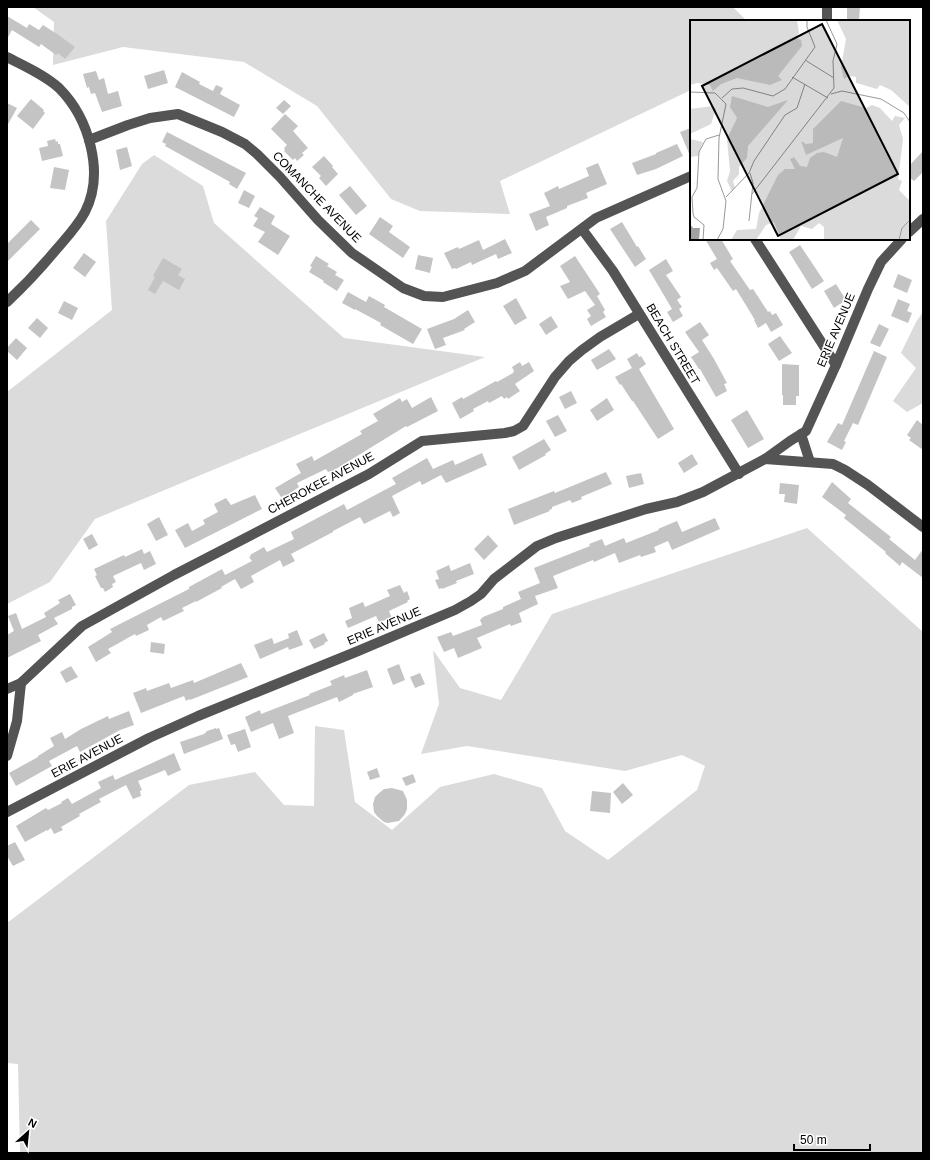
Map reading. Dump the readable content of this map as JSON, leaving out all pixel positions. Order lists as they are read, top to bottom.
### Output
{
  "streets": {
    "street": [
      "COMANCHE AVENUE",
      "ERIE AVENUE",
      "BEACH STREET",
      "CHEROKEE AVENUE"
    ]
  },
  "crossings": [
    ["COMANCHE AVENUE", "BEACH STREET"],
    ["ERIE AVENUE", "BEACH STREET"],
    ["BEACH STREET", "CHEROKEE AVENUE"]
  ],
  "scale_bar": "50 m",
  "north": "top right"
}
